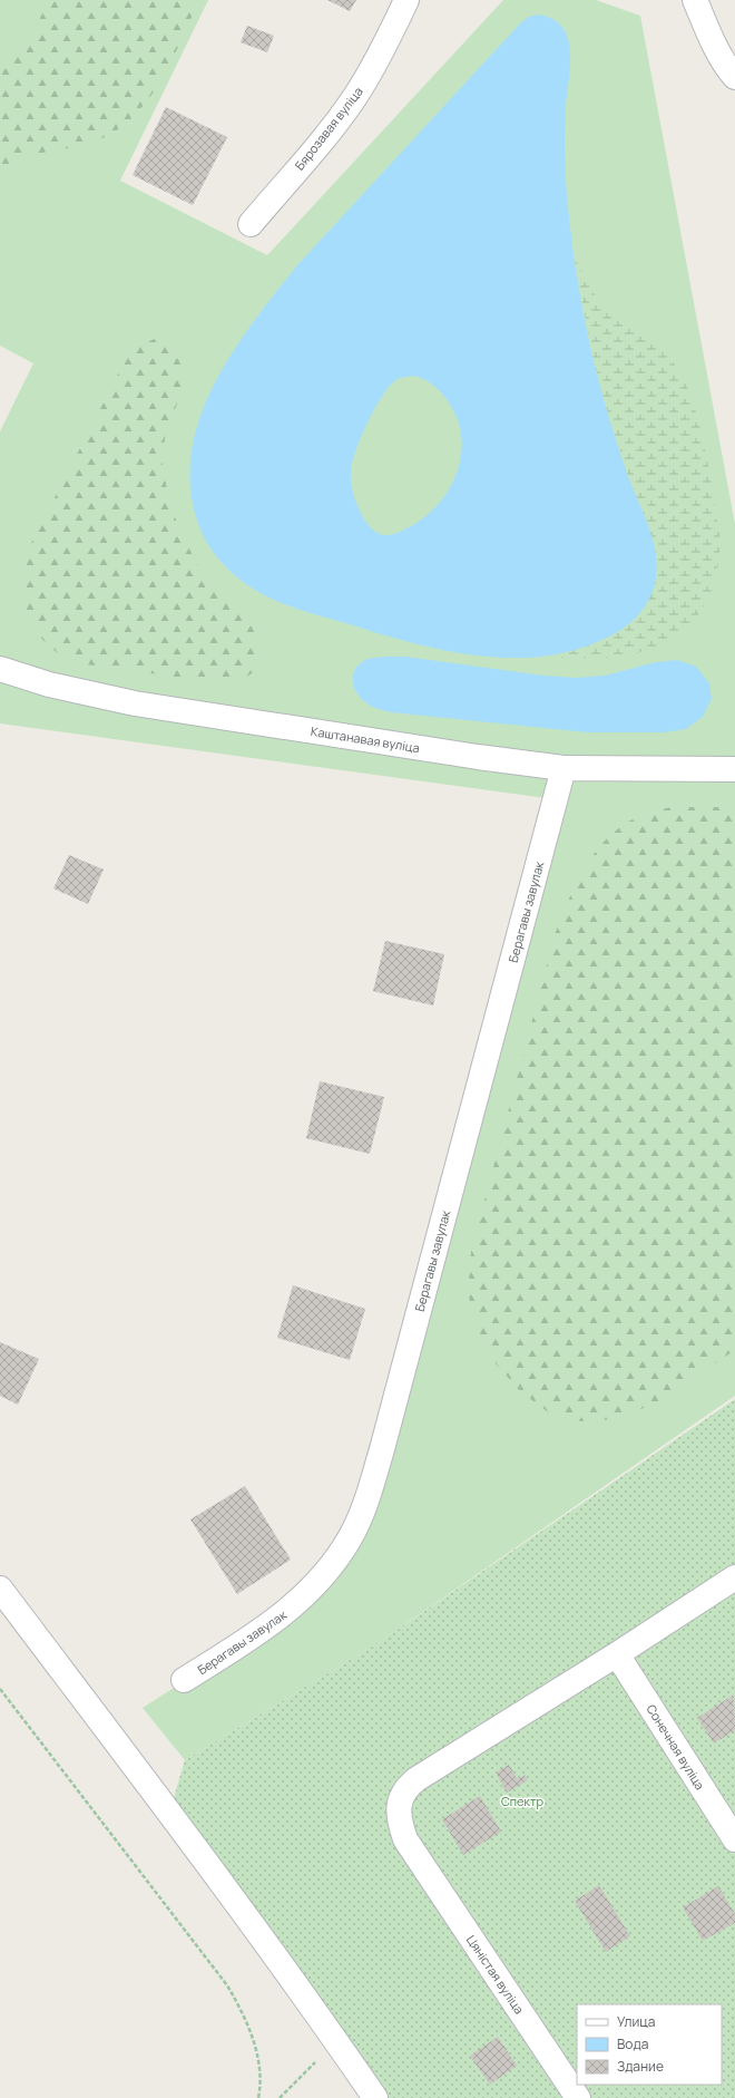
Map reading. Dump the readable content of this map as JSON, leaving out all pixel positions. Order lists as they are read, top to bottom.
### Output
{
  "streets": {
    "street": [
      "Бярозавая вуліца",
      "Каштанавая вуліца",
      "Берагавы завулак",
      "Сонечная вуліца",
      "Цяністая вуліца"
    ]
  },
  "crossings": [
    ["Каштанавая вуліца", "Берагавы завулак"],
    ["Сонечная вуліца", "Цяністая вуліца"]
  ],
  "parks": ["Спектр"],
  "legend": ["Улица", "Вода", "Здание"]
}
